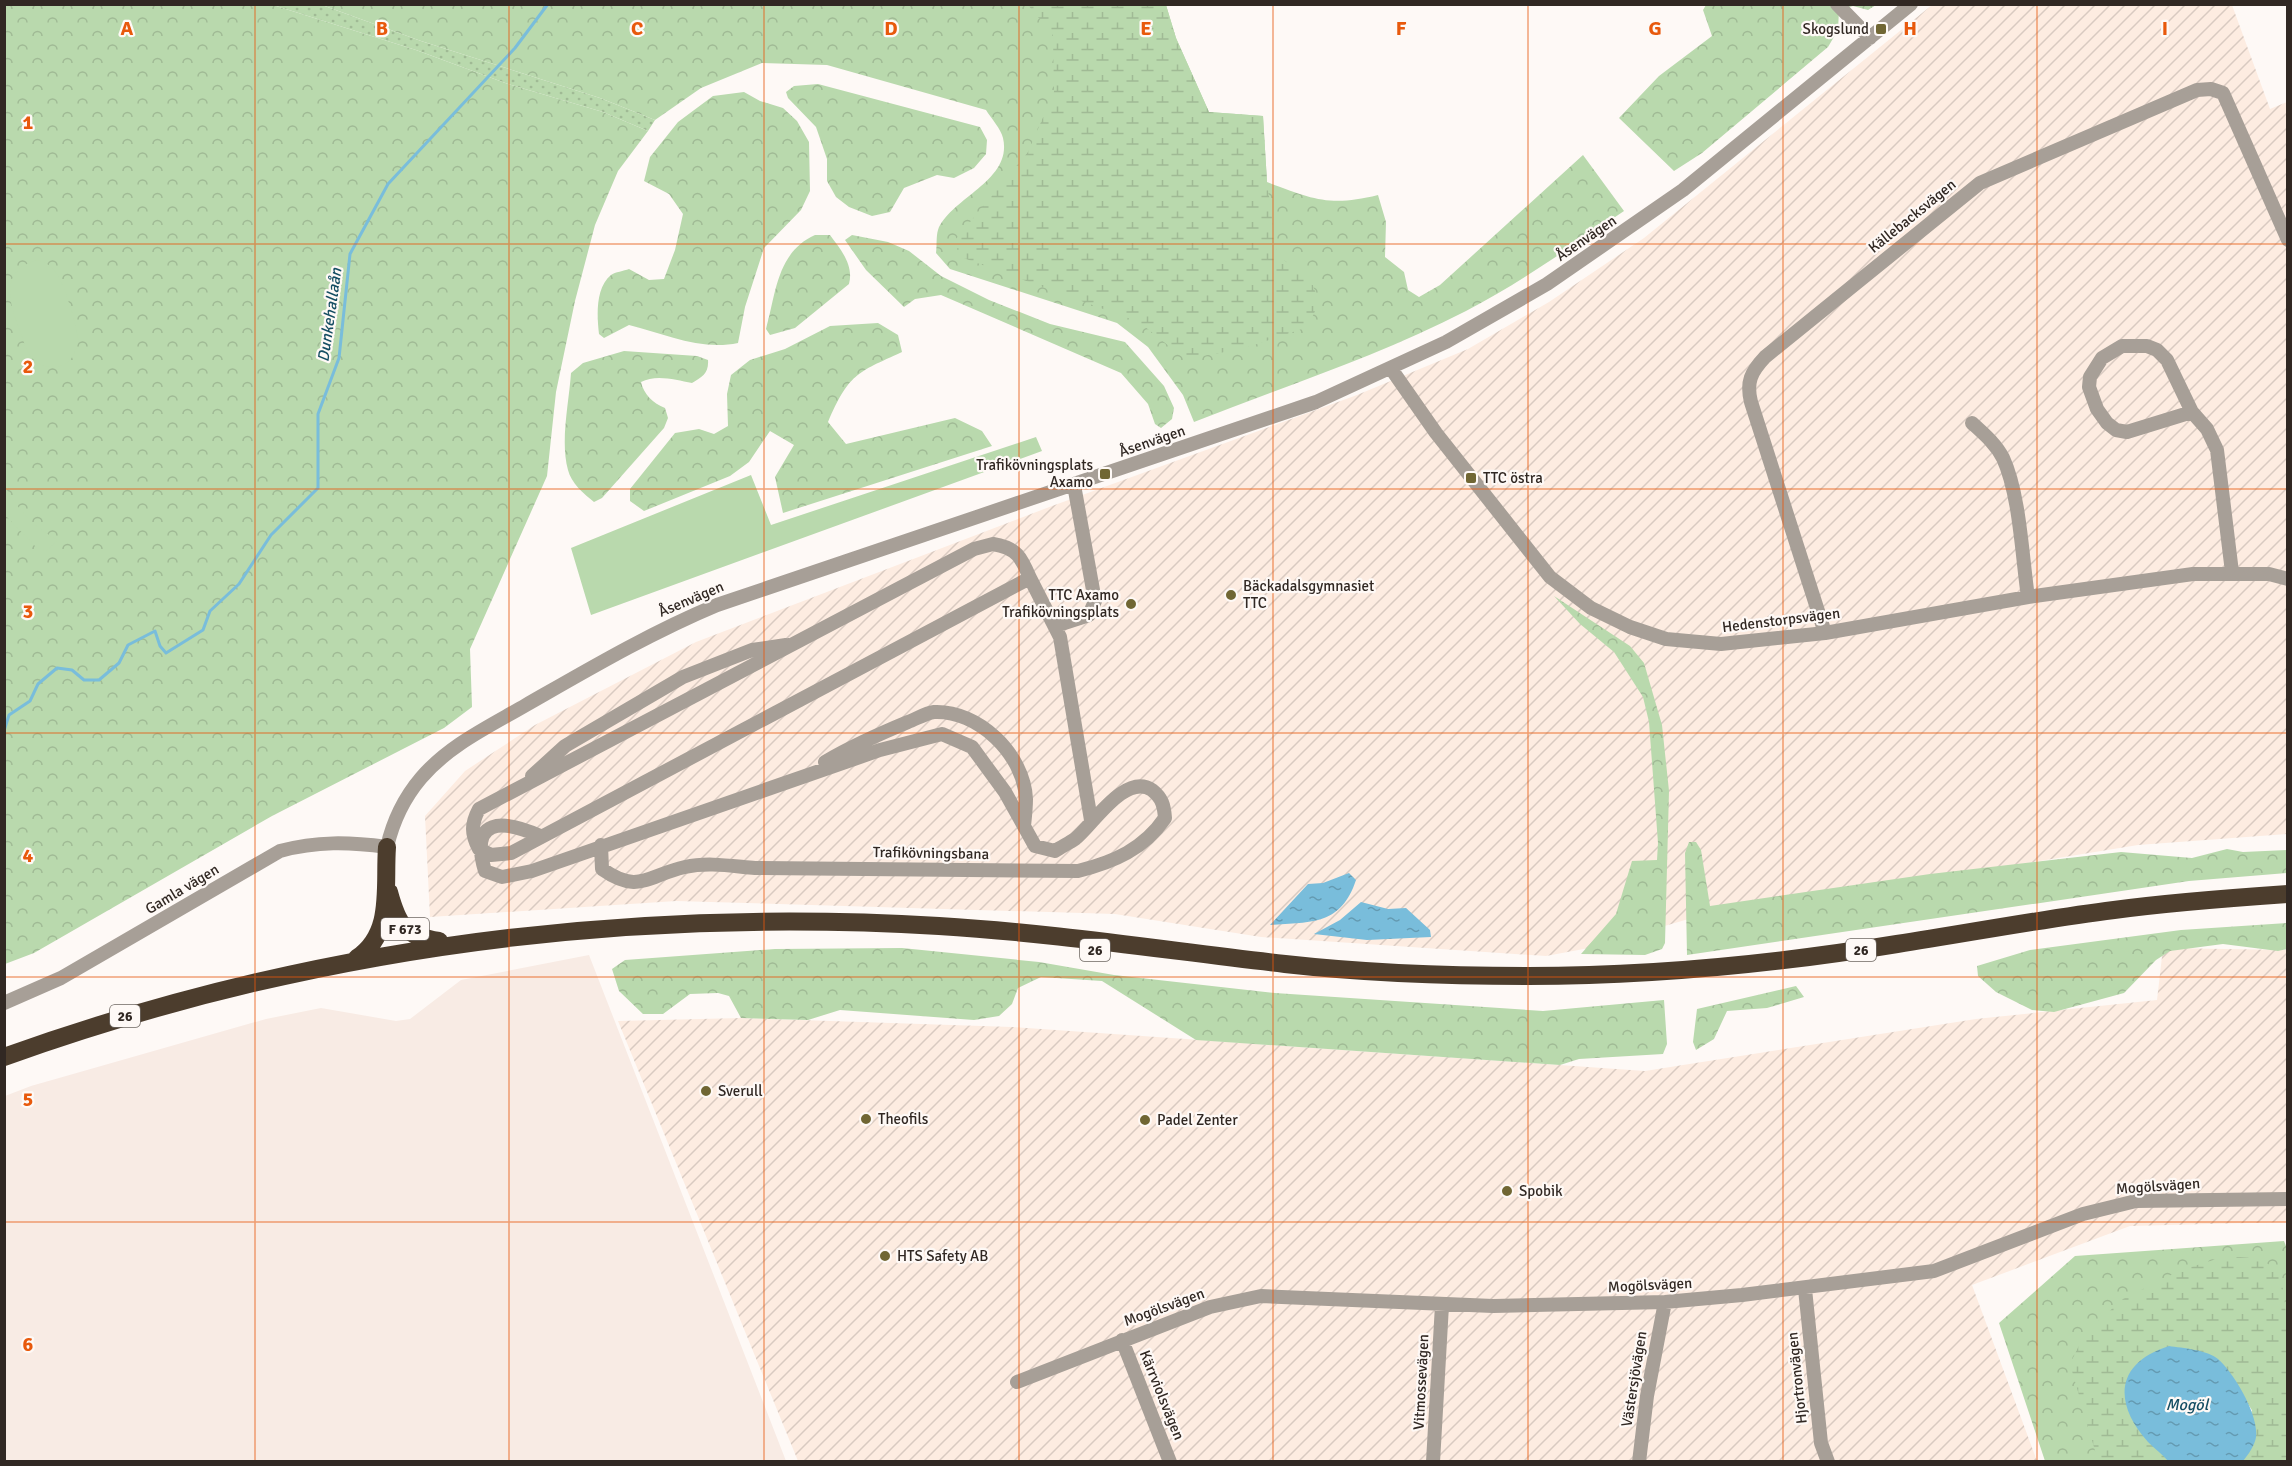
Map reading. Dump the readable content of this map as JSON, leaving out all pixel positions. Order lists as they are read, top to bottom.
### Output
{
  "streets": {
    "highway": ["F 673", "26"],
    "street": [
      "Källebacksvägen",
      "Åsenvägen",
      "Hedenstorpsvägen",
      "Trafikövningsbana",
      "Gamla vägen",
      "Mogölsvägen",
      "Hjortronvägen",
      "Västersjövägen",
      "Vitmossevägen",
      "Kärrviolsvägen"
    ]
  },
  "crossings": [
    ["Källebacksvägen", "Hedenstorpsvägen"],
    ["Åsenvägen", "Hedenstorpsvägen"],
    ["Åsenvägen", "Gamla vägen"],
    ["Åsenvägen", "F 673"],
    ["Gamla vägen", "F 673"],
    ["F 673", "26"],
    ["Mogölsvägen", "Hjortronvägen"],
    ["Mogölsvägen", "Västersjövägen"],
    ["Mogölsvägen", "Vitmossevägen"],
    ["Mogölsvägen", "Kärrviolsvägen"]
  ],
  "water": ["Dunkehallaån", "Mogöl"],
  "places": {
    "transit": ["Skogslund", "Trafikövningsplats Axamo", "TTC östra"],
    "other": [
      "Bäckadalsgymnasiet TTC",
      "TTC Axamo Trafikövningsplats",
      "Sverull",
      "Theofils",
      "Padel Zenter",
      "Spobik",
      "HTS Safety AB"
    ]
  },
  "grid": {
    "columns": [
      "A",
      "B",
      "C",
      "D",
      "E",
      "F",
      "G",
      "H",
      "I"
    ],
    "rows": [
      "1",
      "2",
      "3",
      "4",
      "5",
      "6"
    ]
  }
}
